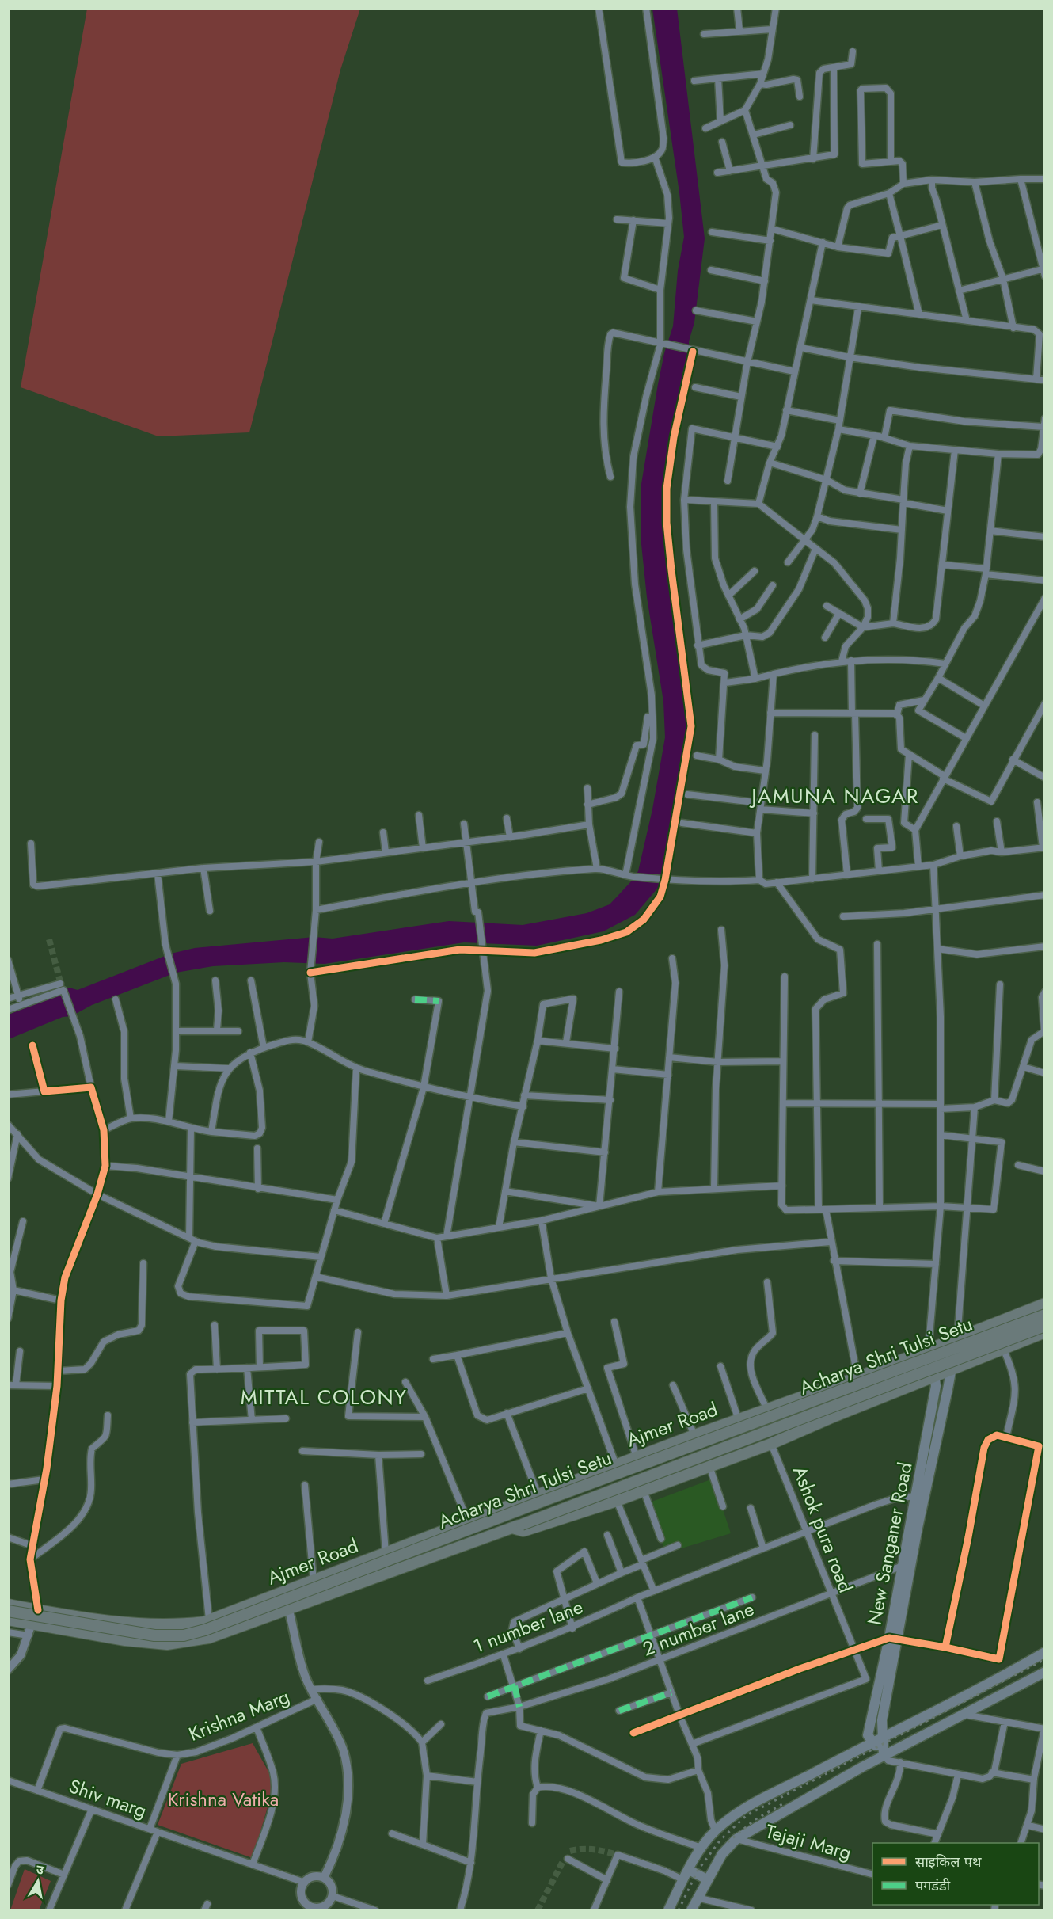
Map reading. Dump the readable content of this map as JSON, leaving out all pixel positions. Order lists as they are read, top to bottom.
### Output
{
  "streets": {
    "highway": ["Acharya Shri Tulsi Setu", "Ajmer Road"],
    "main road": ["New Sanganer Road"],
    "street": [
      "Ashok pura road",
      "1 number lane",
      "2 number lane",
      "Krishna Marg",
      "Shiv marg",
      "Tejaji Marg"
    ]
  },
  "crossings": [
    ["Acharya Shri Tulsi Setu", "Ajmer Road"],
    ["Ajmer Road", "Ashok pura road"],
    ["Ajmer Road", "New Sanganer Road"],
    ["Ashok pura road", "2 number lane"],
    ["New Sanganer Road", "2 number lane"],
    ["Krishna Marg", "Shiv marg"]
  ],
  "districts": ["JAMUNA NAGAR", "MITTAL COLONY"],
  "parks": ["Krishna Vatika"],
  "legend": ["साइकिल पथ", "पगडंडी"],
  "north": "top"
}
